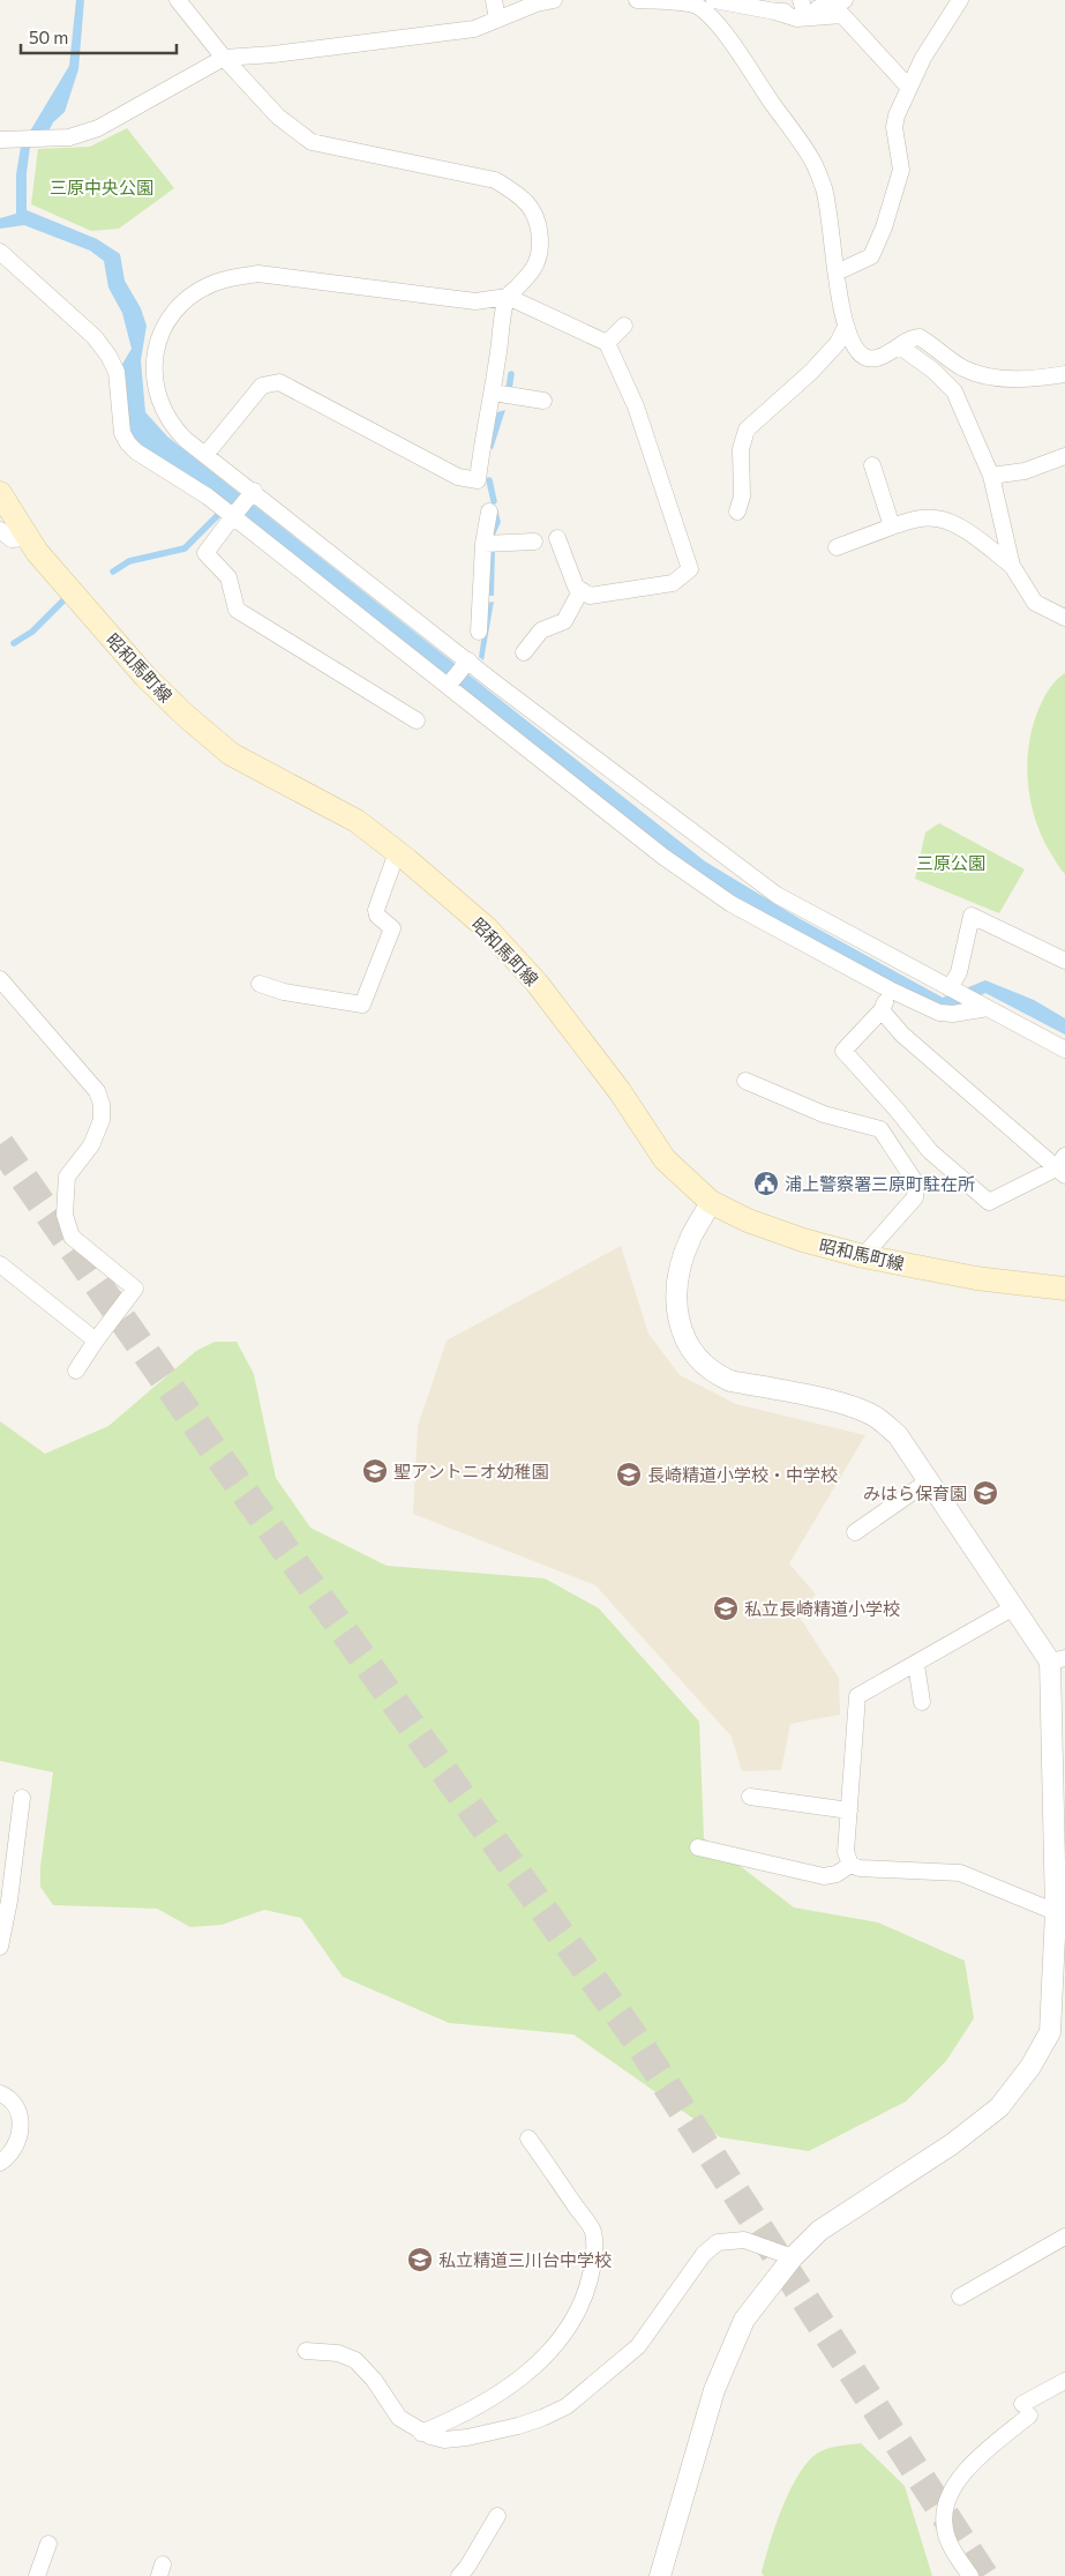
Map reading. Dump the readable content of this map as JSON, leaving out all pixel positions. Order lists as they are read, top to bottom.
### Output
{
  "streets": {
    "main road": ["昭和馬町線"]
  },
  "parks": ["三原中央公園", "三原公園"],
  "places": {
    "public building": ["浦上警察署三原町駐在所"],
    "school or university": [
      "聖アントニオ幼稚園",
      "長崎精道小学校・中学校",
      "みはら保育園",
      "私立長崎精道小学校",
      "私立精道三川台中学校"
    ]
  },
  "scale_bar": "50 m"
}
